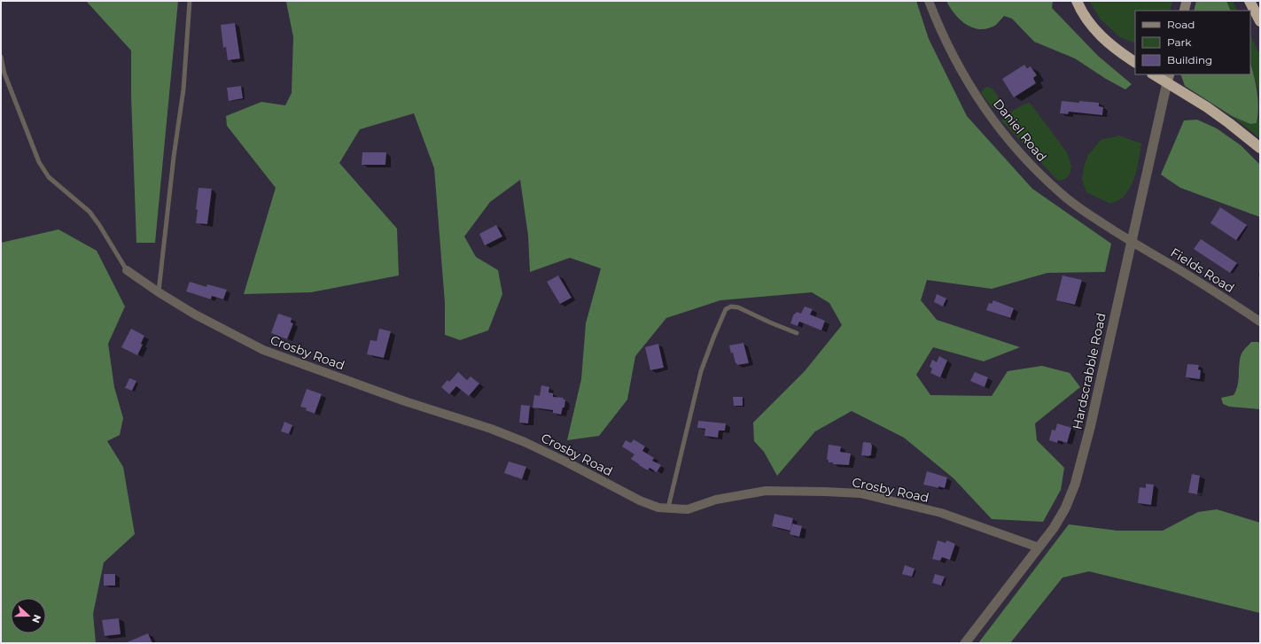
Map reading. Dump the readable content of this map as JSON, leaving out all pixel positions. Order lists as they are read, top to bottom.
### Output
{
  "streets": {
    "street": [
      "Daniel Road",
      "Fields Road",
      "Crosby Road",
      "Hardscrabble Road"
    ]
  },
  "crossings": [
    ["Daniel Road", "Fields Road"],
    ["Daniel Road", "Hardscrabble Road"],
    ["Fields Road", "Hardscrabble Road"],
    ["Crosby Road", "Hardscrabble Road"]
  ],
  "legend": ["Road", "Park", "Building"],
  "north": "right"
}
